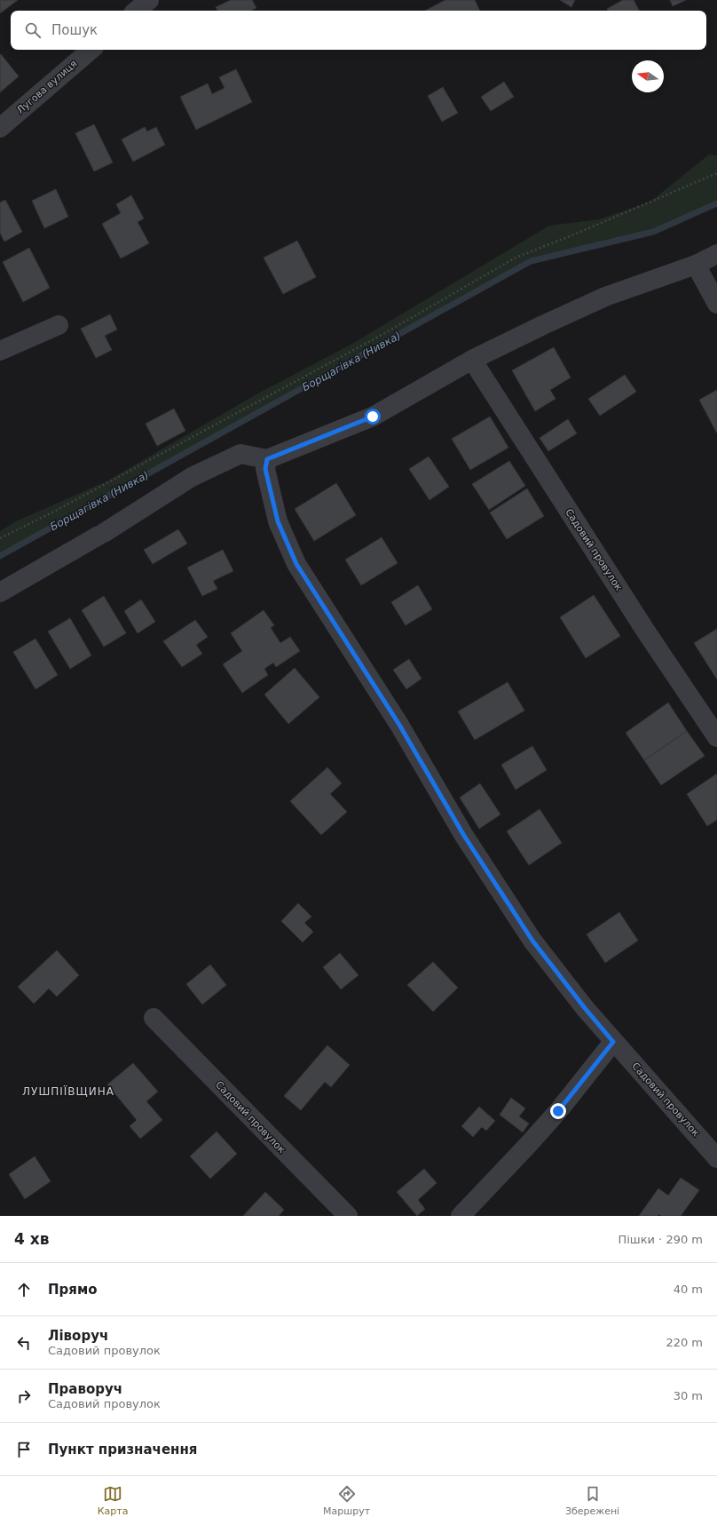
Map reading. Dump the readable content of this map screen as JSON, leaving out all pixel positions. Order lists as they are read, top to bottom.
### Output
{
  "streets": {
    "street": ["Лугова вулиця", "Садовий провулок"]
  },
  "districts": ["ЛУШПІЇВЩИНА"],
  "water": ["Борщагівка (Нивка)"],
  "north": "left",
  "page": {
    "search": "Пошук",
    "heading": ["4 хв", "Пішки · 290 m"],
    "list": [
      ["Прямо", "40 m"],
      ["Ліворуч", "Садовий провулок", "220 m"],
      ["Праворуч", "Садовий провулок", "30 m"],
      "Пункт призначення"
    ],
    "nav": ["Карта", "Маршрут", "Збережені"]
  }
}
